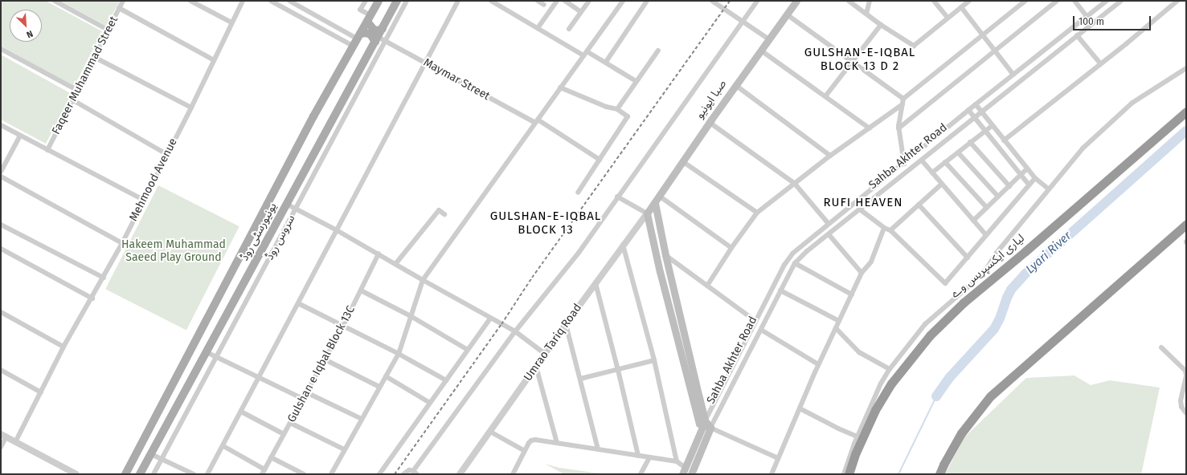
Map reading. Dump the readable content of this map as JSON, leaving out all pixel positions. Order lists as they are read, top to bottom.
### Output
{
  "streets": {
    "highway": ["لیاری ایکسپریس وے"],
    "main road": ["صبا ایونیو", "Sahba Akhter Road", "یونیورسٹی روڈ"],
    "street": [
      "Faqeer Muhammad Street",
      "Maymar Street",
      "Mehmood Avenue",
      "سروس روڈ",
      "Umrao Tariq Road",
      "Gulshan e Iqbal Block 13C"
    ]
  },
  "crossings": [
    ["Maymar Street", "یونیورسٹی روڈ"],
    ["Maymar Street", "سروس روڈ"],
    ["صبا ایونیو", "Sahba Akhter Road"],
    ["صبا ایونیو", "Umrao Tariq Road"],
    ["Sahba Akhter Road", "Umrao Tariq Road"],
    ["یونیورسٹی روڈ", "سروس روڈ"]
  ],
  "districts": ["GULSHAN-E-IQBAL BLOCK 13 D 2", "RUFI HEAVEN", "GULSHAN-E-IQBAL BLOCK 13"],
  "water": ["Lyari River"],
  "parks": ["Hakeem Muhammad Saeed Play Ground"],
  "scale_bar": "100 m",
  "north": "bottom right"
}
